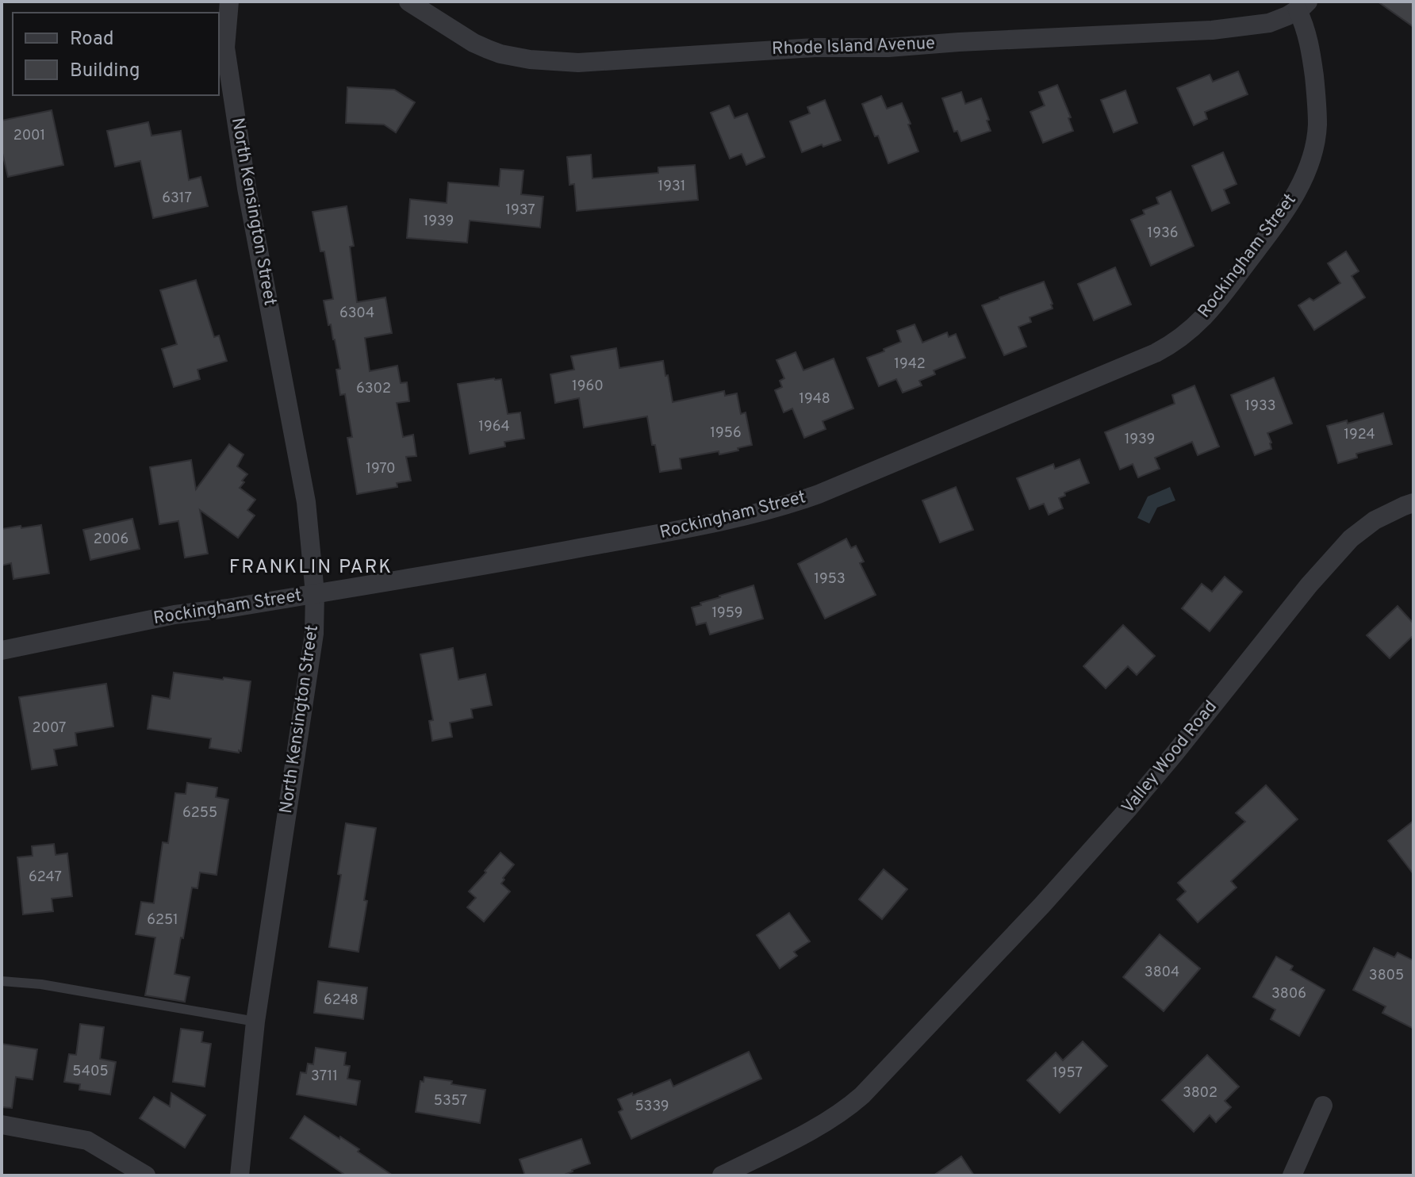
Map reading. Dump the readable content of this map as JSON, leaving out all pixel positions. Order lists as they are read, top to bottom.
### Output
{
  "streets": {
    "street": [
      "Rhode Island Avenue",
      "North Kensington Street",
      "Rockingham Street",
      "Valley Wood Road"
    ]
  },
  "crossings": [
    ["Rhode Island Avenue", "Rockingham Street"],
    ["North Kensington Street", "Rockingham Street"]
  ],
  "districts": ["FRANKLIN PARK"],
  "house_numbers": [
    "2001",
    "1931",
    "6317",
    "1937",
    "1939",
    "1936",
    "6304",
    "1942",
    "1960",
    "6302",
    "1948",
    "1933",
    "1964",
    "1956",
    "1924",
    "1939",
    "1970",
    "2006",
    "1953",
    "1959",
    "2007",
    "6255",
    "6247",
    "6251",
    "3804",
    "3805",
    "3806",
    "6248",
    "5405",
    "1957",
    "3711",
    "3802",
    "5357",
    "5339"
  ],
  "legend": ["Road", "Building"]
}
